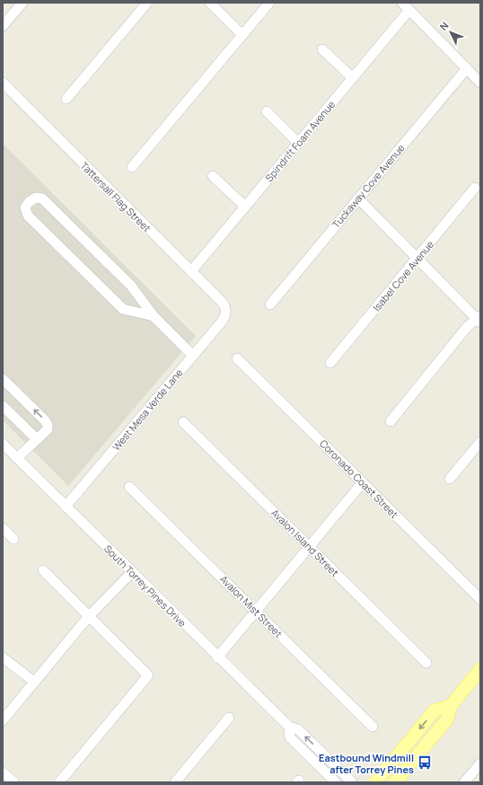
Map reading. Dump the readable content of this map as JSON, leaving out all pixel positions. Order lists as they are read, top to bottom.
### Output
{
  "streets": {
    "street": [
      "Spindrift Foam Avenue",
      "Tuckaway Cove Avenue",
      "Tattersall Flag Street",
      "Isabel Cove Avenue",
      "West Mesa Verde Lane",
      "Coronado Coast Street",
      "Avalon Island Street",
      "South Torrey Pines Drive",
      "Avalon Mist Street"
    ]
  },
  "crossings": [
    ["Spindrift Foam Avenue", "Tattersall Flag Street"],
    ["Tattersall Flag Street", "West Mesa Verde Lane"],
    ["West Mesa Verde Lane", "South Torrey Pines Drive"]
  ],
  "places": {
    "bus stop": ["Eastbound Windmill after Torrey Pines"]
  },
  "north": "top left"
}
